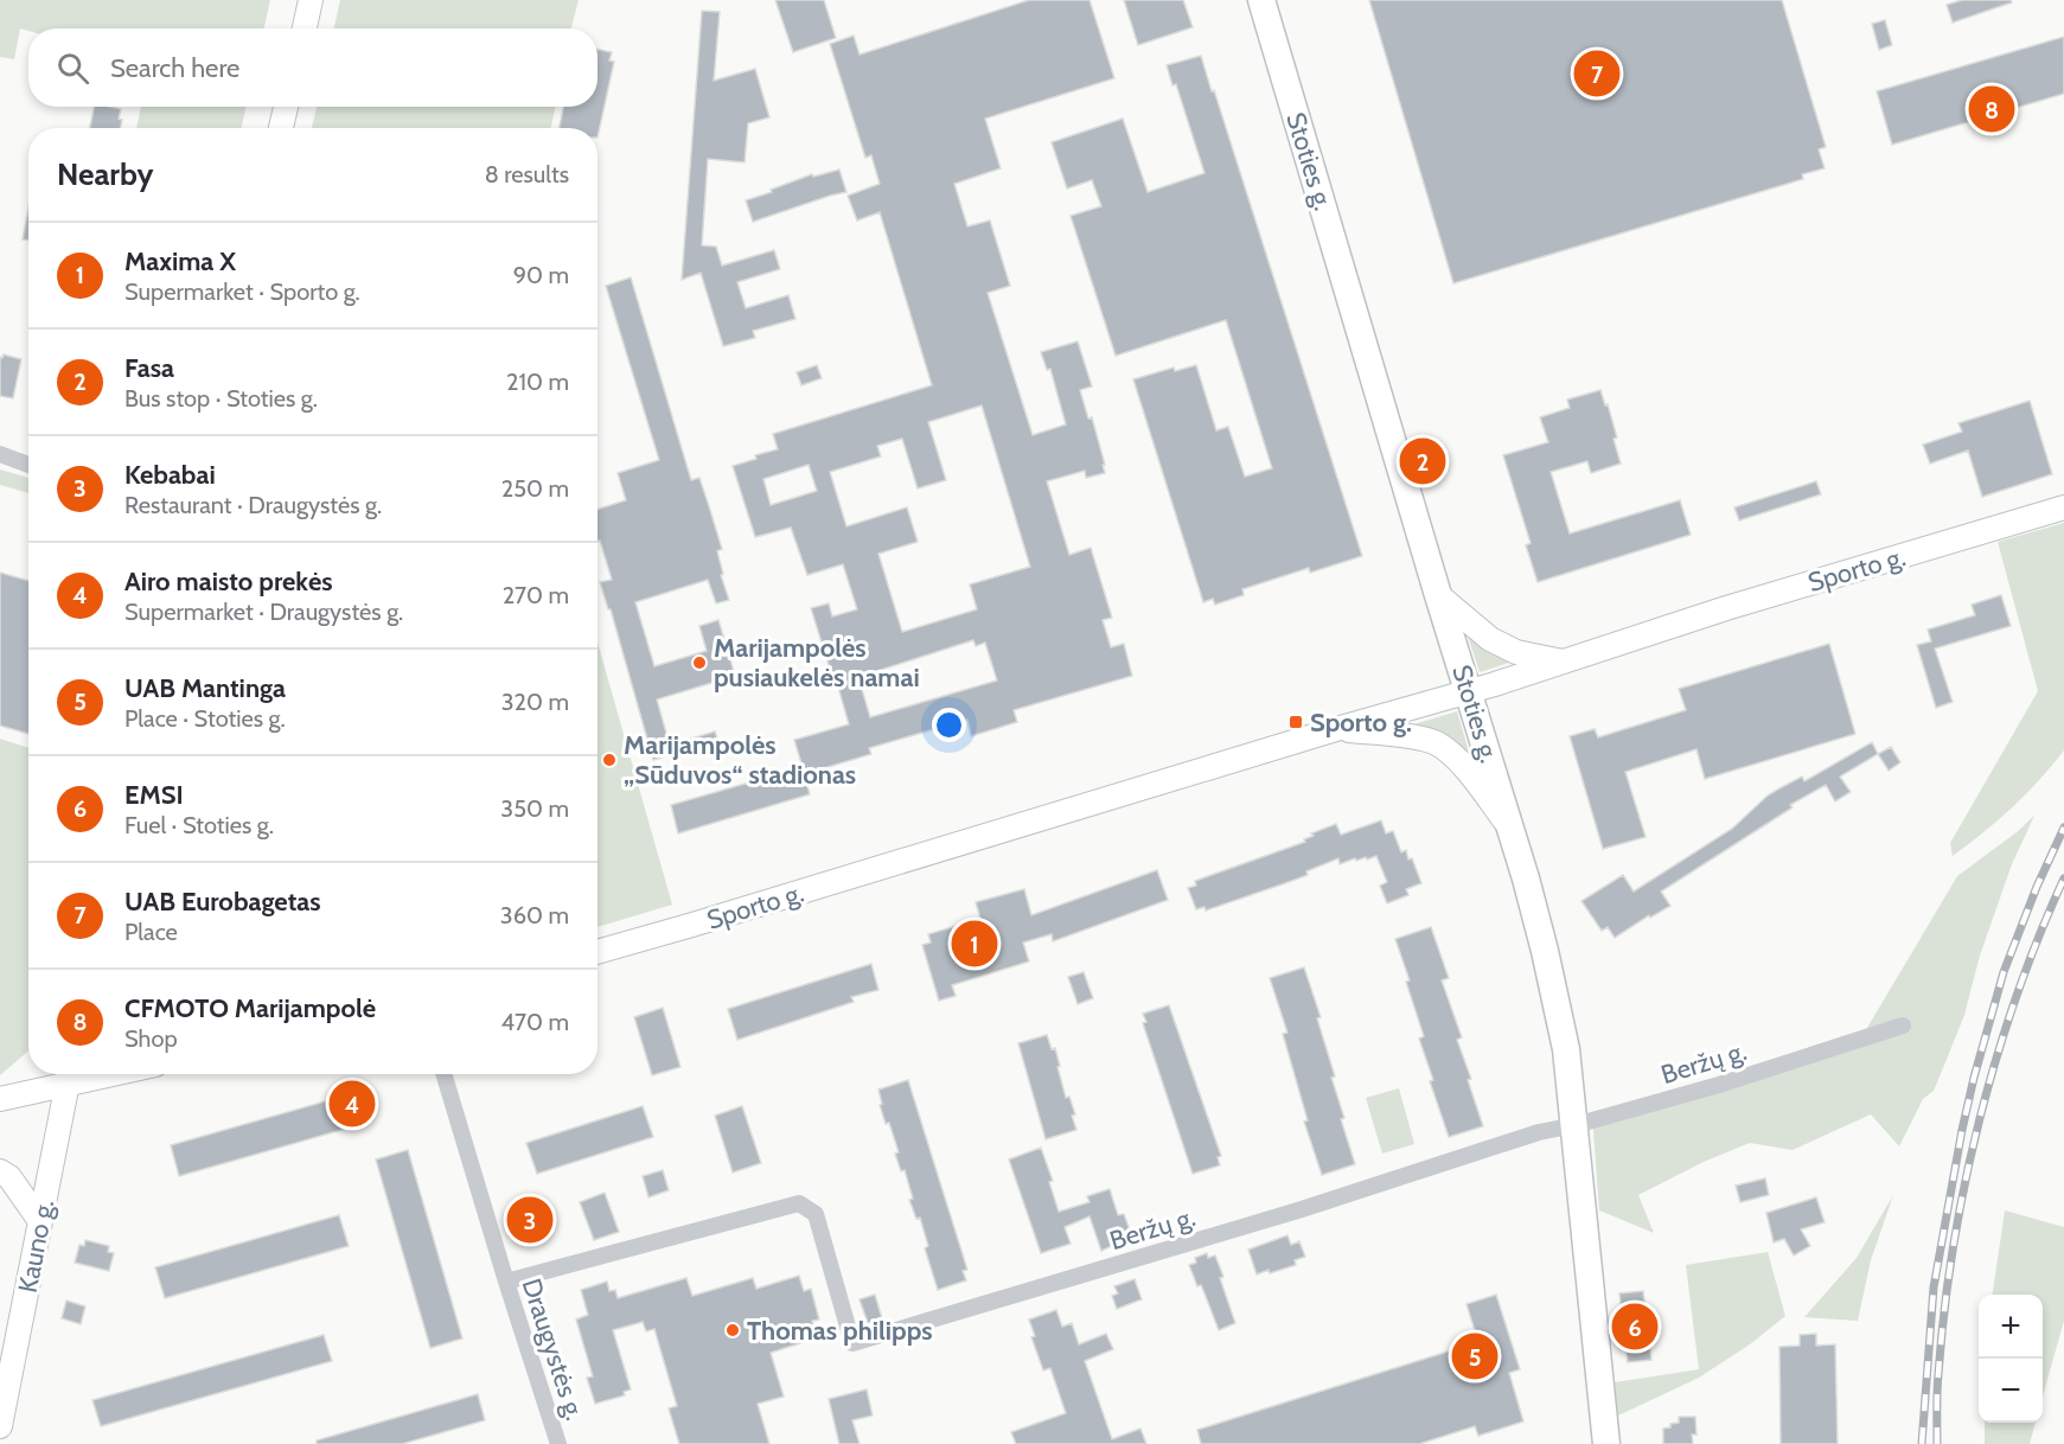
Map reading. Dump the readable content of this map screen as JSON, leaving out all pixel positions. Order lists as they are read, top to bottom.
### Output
{
  "streets": {
    "main road": ["Stoties g."],
    "street": [
      "Sporto g.",
      "Beržų g.",
      "Kauno g.",
      "Draugystės g."
    ]
  },
  "crossings": [
    ["Stoties g.", "Sporto g."],
    ["Stoties g.", "Beržų g."],
    ["Beržų g.", "Draugystės g."]
  ],
  "places": {
    "other": ["Marijampolės pusiaukelės namai", "Marijampolės „Sūduvos“ stadionas", "Thomas philipps"],
    "transit": ["Sporto g."]
  },
  "page": {
    "search": "Search here",
    "pins": [
      "7",
      "8",
      "2",
      "1",
      "4",
      "3",
      "6",
      "5"
    ],
    "heading": ["Nearby", "8 results"],
    "list": [
      {
        "mark": "1",
        "name": "Maxima X",
        "note": "Supermarket · Sporto g.",
        "value": "90 m"
      },
      {
        "mark": "2",
        "name": "Fasa",
        "note": "Bus stop · Stoties g.",
        "value": "210 m"
      },
      {
        "mark": "3",
        "name": "Kebabai",
        "note": "Restaurant · Draugystės g.",
        "value": "250 m"
      },
      {
        "mark": "4",
        "name": "Airo maisto prekės",
        "note": "Supermarket · Draugystės g.",
        "value": "270 m"
      },
      {
        "mark": "5",
        "name": "UAB Mantinga",
        "note": "Place · Stoties g.",
        "value": "320 m"
      },
      {
        "mark": "6",
        "name": "EMSI",
        "note": "Fuel · Stoties g.",
        "value": "350 m"
      },
      {
        "mark": "7",
        "name": "UAB Eurobagetas",
        "note": "Place",
        "value": "360 m"
      },
      {
        "mark": "8",
        "name": "CFMOTO Marijampolė",
        "note": "Shop",
        "value": "470 m"
      }
    ],
    "map_buttons": ["+", "−"]
  }
}
